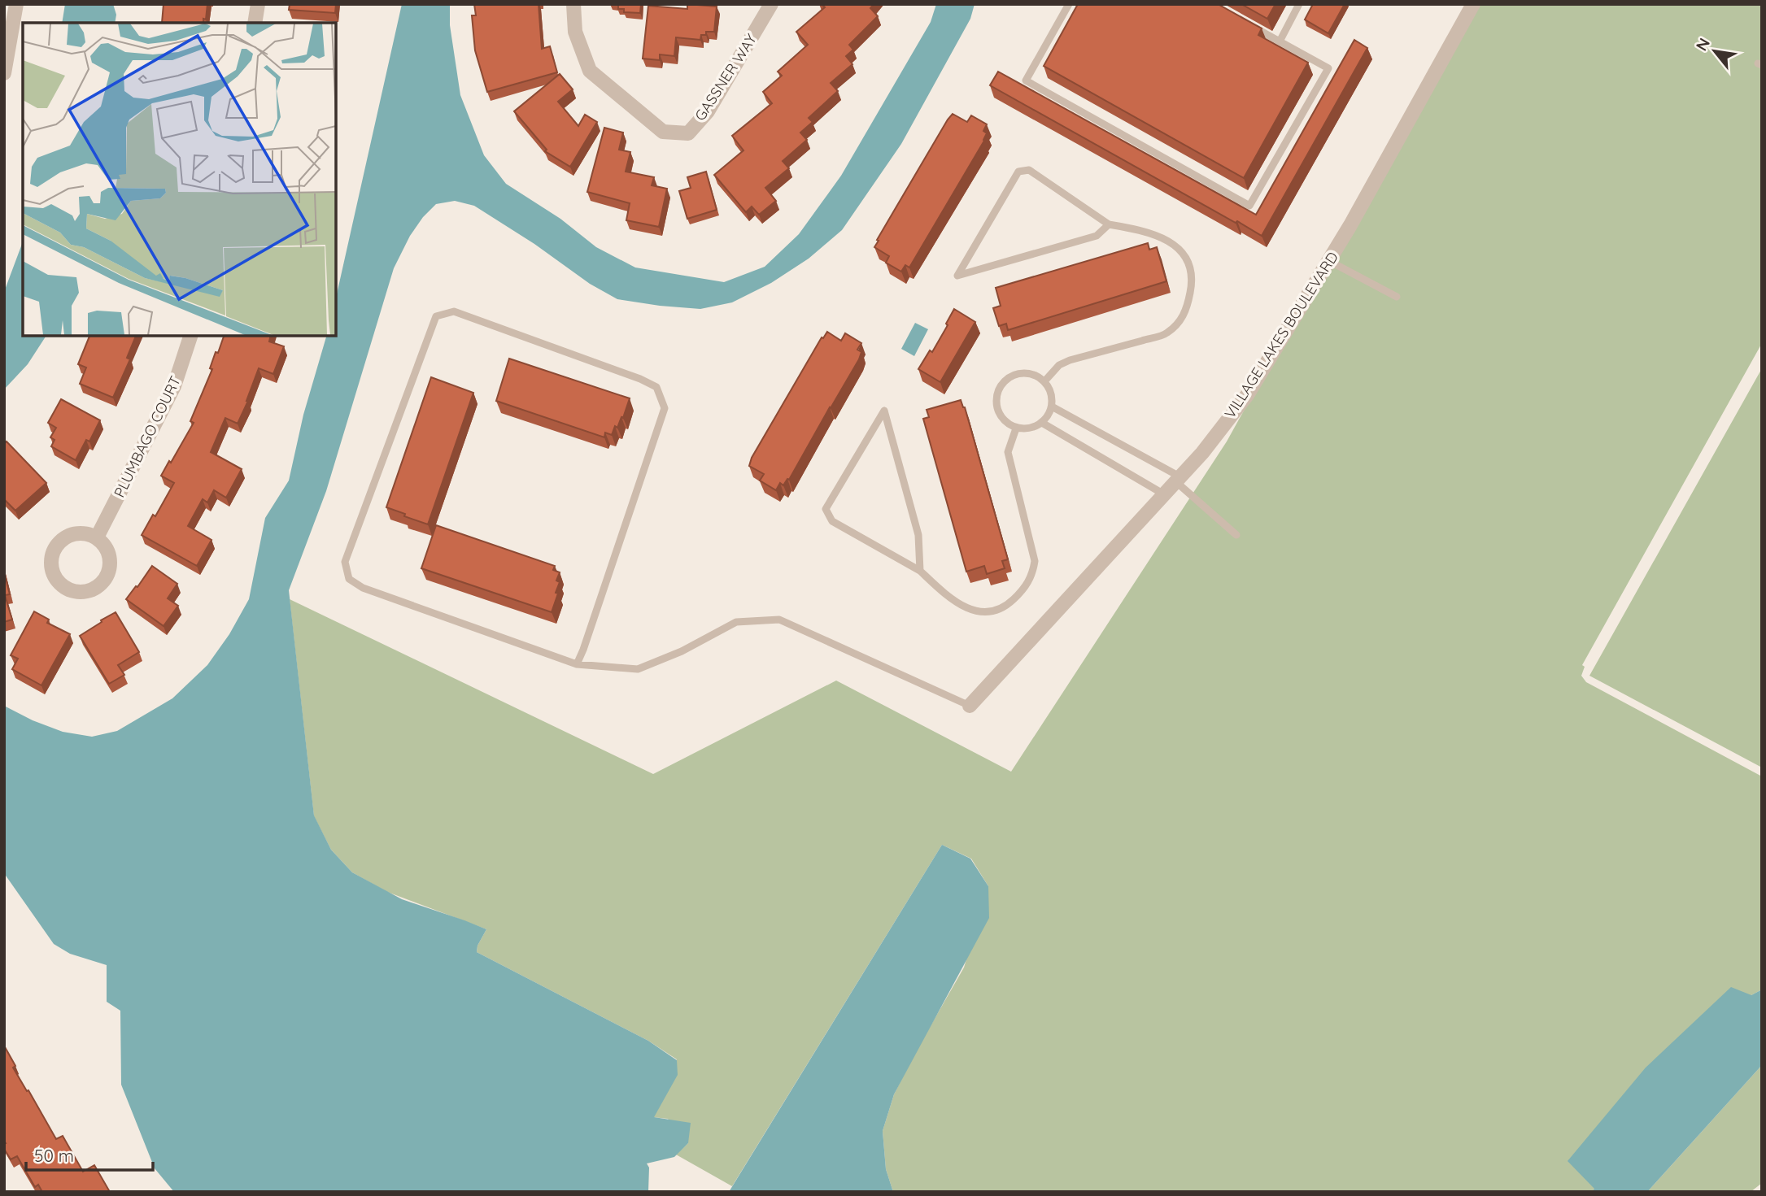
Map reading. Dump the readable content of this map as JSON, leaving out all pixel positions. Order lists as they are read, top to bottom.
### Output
{
  "streets": {
    "street": ["GASSNER WAY", "VILLAGE LAKES BOULEVARD", "PLUMBAGO COURT"]
  },
  "scale_bar": "50 m",
  "north": "top left"
}
